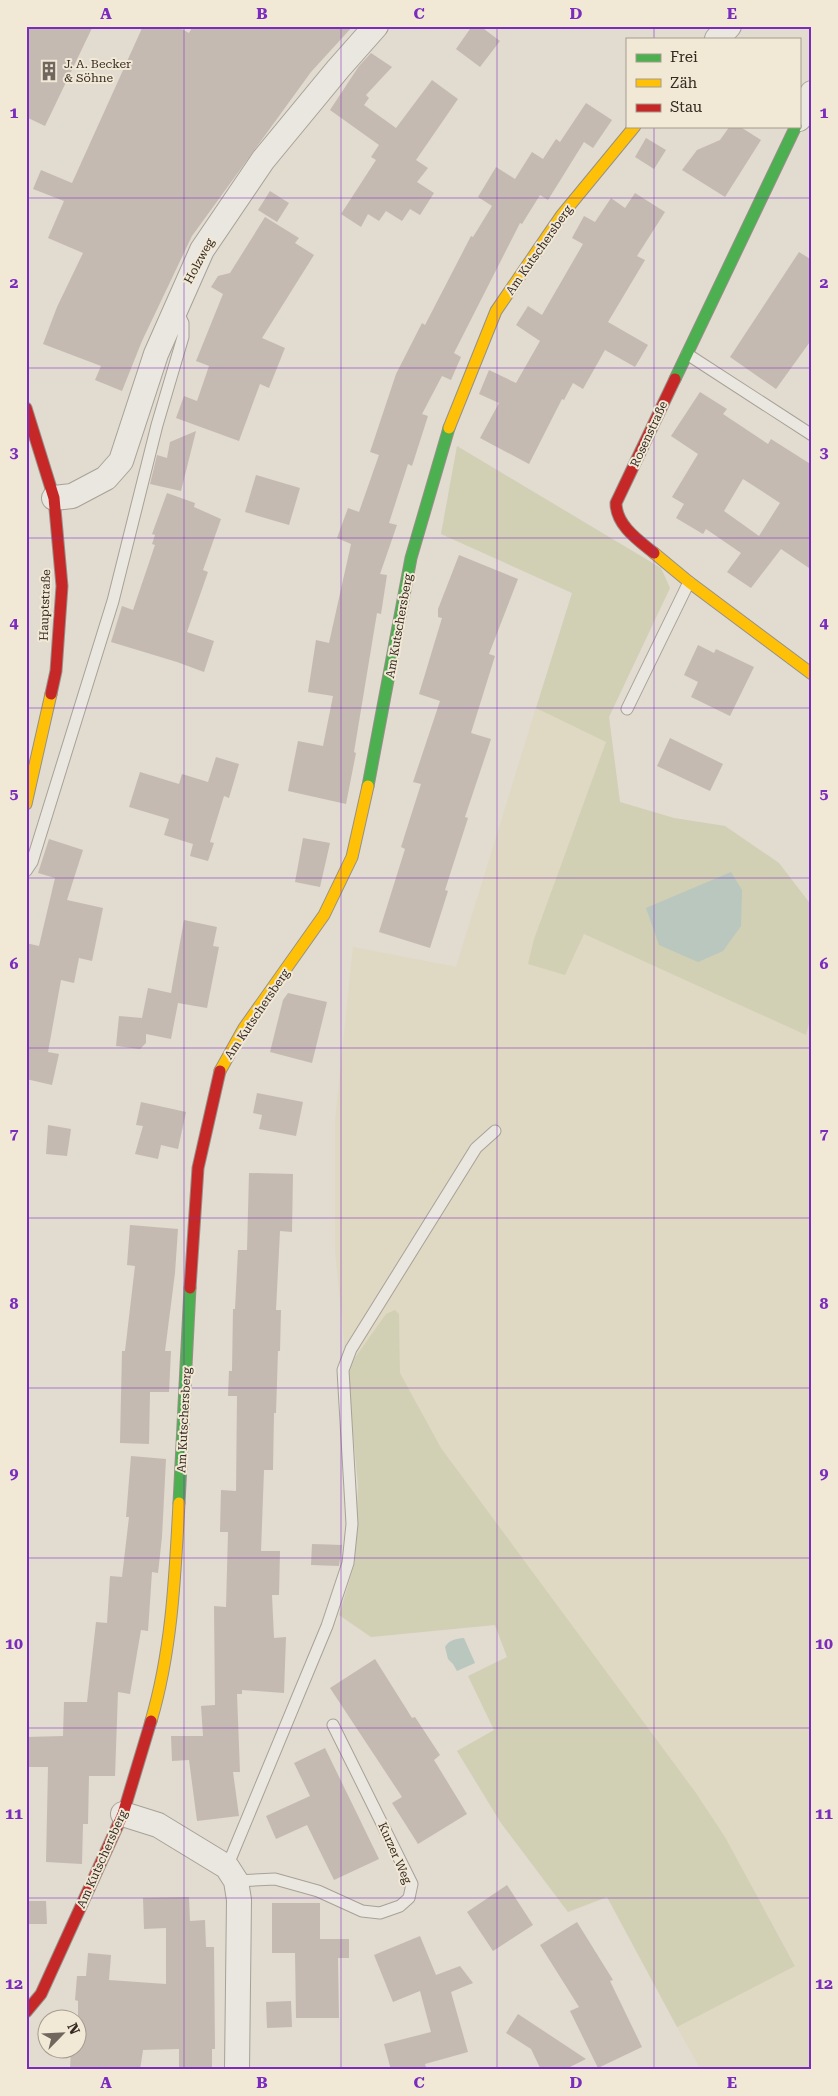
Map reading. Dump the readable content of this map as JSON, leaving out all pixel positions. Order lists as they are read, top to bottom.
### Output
{
  "streets": {
    "street": [
      "Am Kutschersberg",
      "Holzweg",
      "Rosenstraße",
      "Hauptstraße"
    ],
    "lane": ["Kurzer Weg"]
  },
  "crossings": [
    ["Holzweg", "Hauptstraße"]
  ],
  "places": {
    "building": ["J. A. Becker & Söhne"]
  },
  "legend": ["Frei", "Zäh", "Stau"],
  "north": "top right",
  "grid": {
    "columns": [
      "A",
      "B",
      "C",
      "D",
      "E"
    ],
    "rows": [
      "1",
      "2",
      "3",
      "4",
      "5",
      "6",
      "7",
      "8",
      "9",
      "10",
      "11",
      "12"
    ]
  }
}
